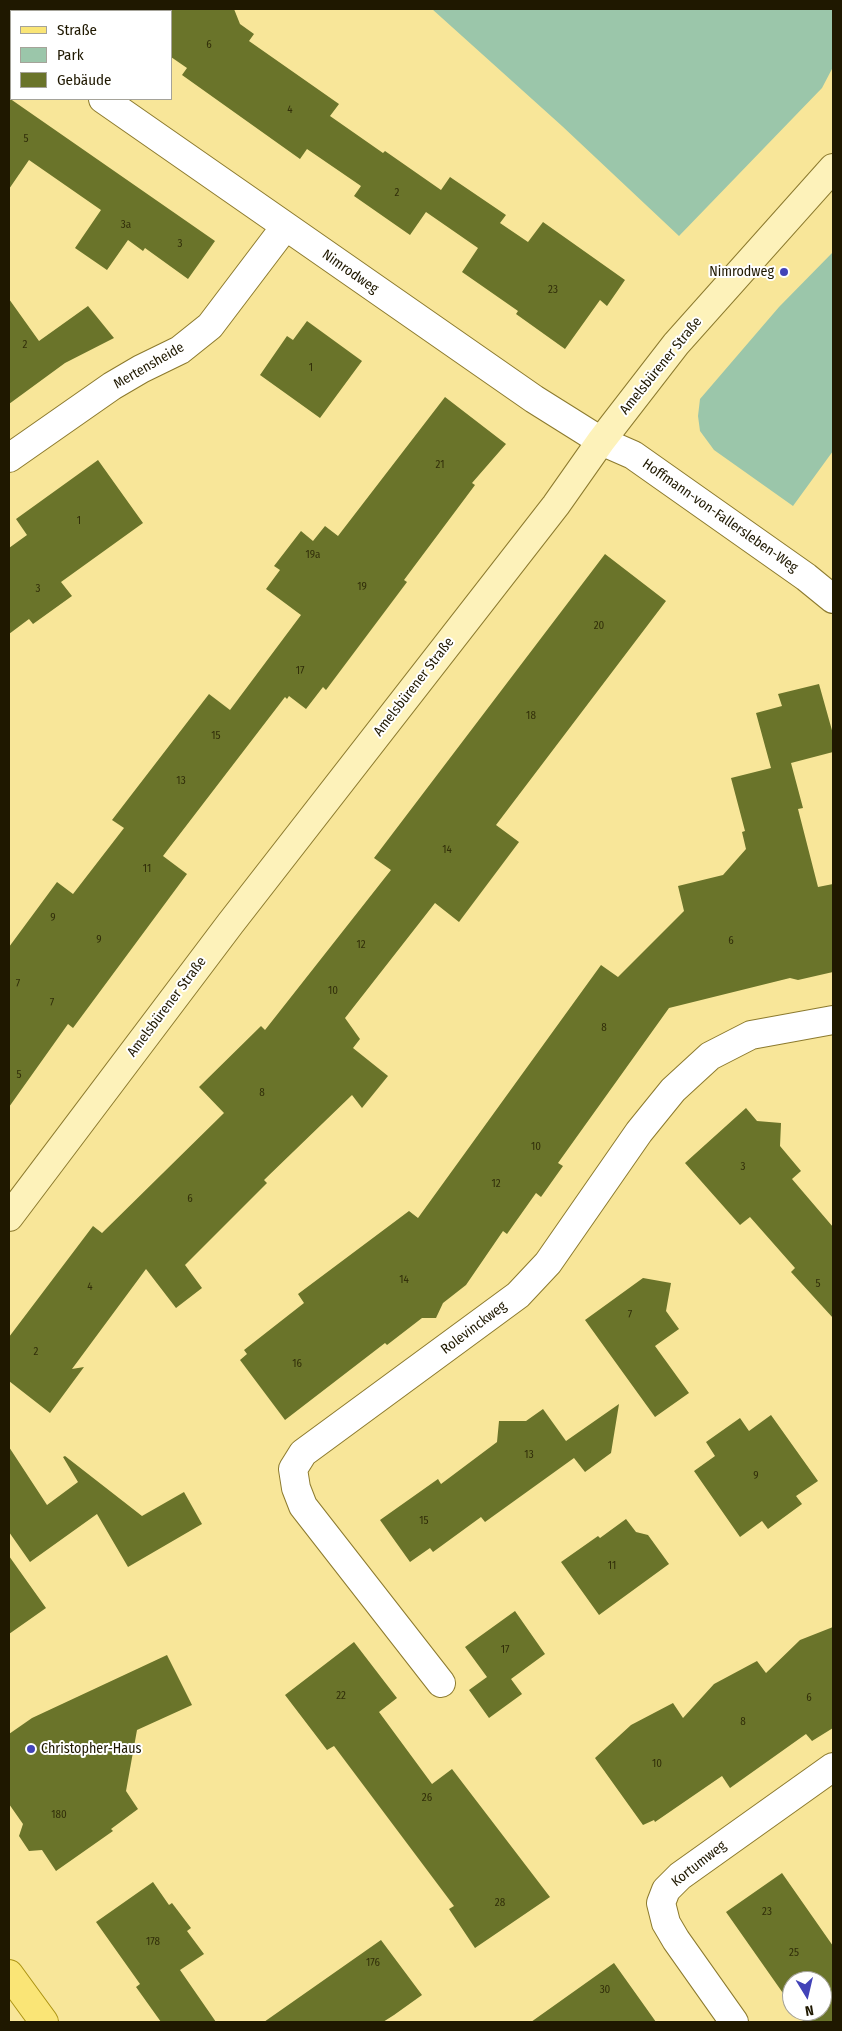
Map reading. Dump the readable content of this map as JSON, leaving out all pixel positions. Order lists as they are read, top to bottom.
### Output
{
  "streets": {
    "street": [
      "Nimrodweg",
      "Mertensheide",
      "Amelsbürener Straße",
      "Hoffmann-von-Fallersleben-Weg",
      "Rolevinckweg",
      "Kortumweg"
    ]
  },
  "crossings": [
    ["Nimrodweg", "Mertensheide"],
    ["Nimrodweg", "Amelsbürener Straße"],
    ["Nimrodweg", "Hoffmann-von-Fallersleben-Weg"],
    ["Amelsbürener Straße", "Hoffmann-von-Fallersleben-Weg"]
  ],
  "places": ["Nimrodweg", "Christopher-Haus"],
  "house_numbers": [
    "6",
    "4",
    "5",
    "2",
    "3a",
    "3",
    "23",
    "2",
    "1",
    "21",
    "1",
    "19a",
    "19",
    "3",
    "20",
    "17",
    "18",
    "15",
    "13",
    "14",
    "11",
    "9",
    "9",
    "6",
    "12",
    "7",
    "10",
    "7",
    "8",
    "5",
    "8",
    "10",
    "3",
    "12",
    "6",
    "14",
    "5",
    "4",
    "7",
    "2",
    "16",
    "13",
    "9",
    "15",
    "11",
    "17",
    "22",
    "6",
    "8",
    "10",
    "26",
    "180",
    "28",
    "23",
    "178",
    "25",
    "176",
    "30"
  ],
  "legend": ["Straße", "Park", "Gebäude"],
  "north": "bottom"
}
